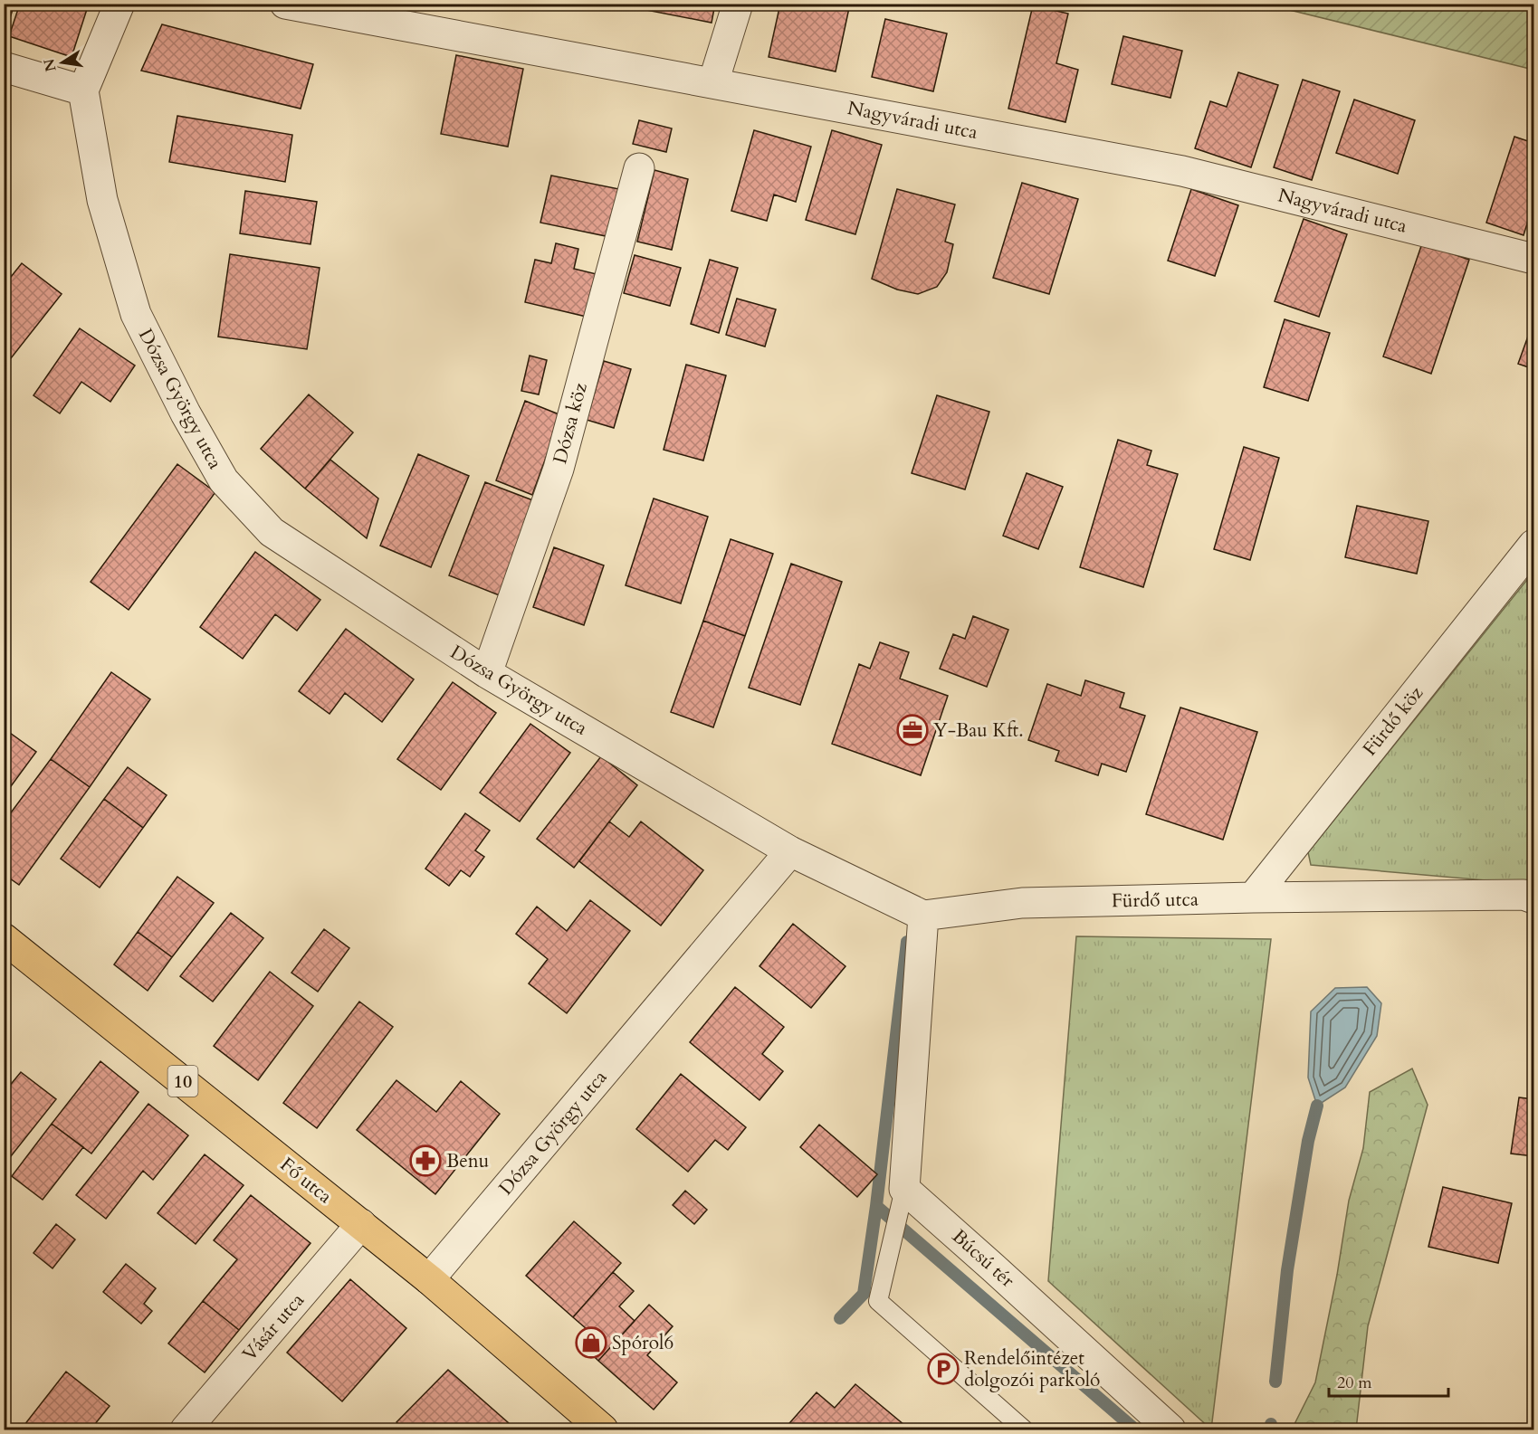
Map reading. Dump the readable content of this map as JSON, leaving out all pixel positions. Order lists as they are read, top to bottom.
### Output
{
  "streets": {
    "main road": ["10", "Fő utca"],
    "street": [
      "Nagyváradi utca",
      "Dózsa György utca",
      "Dózsa köz",
      "Fürdő köz",
      "Fürdő utca",
      "Búcsú tér",
      "Vásár utca"
    ]
  },
  "crossings": [
    ["Dózsa György utca", "Dózsa köz"],
    ["Dózsa György utca", "Fő utca"],
    ["Fürdő köz", "Fürdő utca"],
    ["Fő utca", "Vásár utca"]
  ],
  "places": {
    "office": ["Y-Bau Kft."],
    "pharmacy": ["Benu"],
    "shop": ["Spórol6"],
    "parking": ["Rendelőintézet dolgozói parkoló"]
  },
  "scale_bar": "20 m",
  "north": "left"
}
